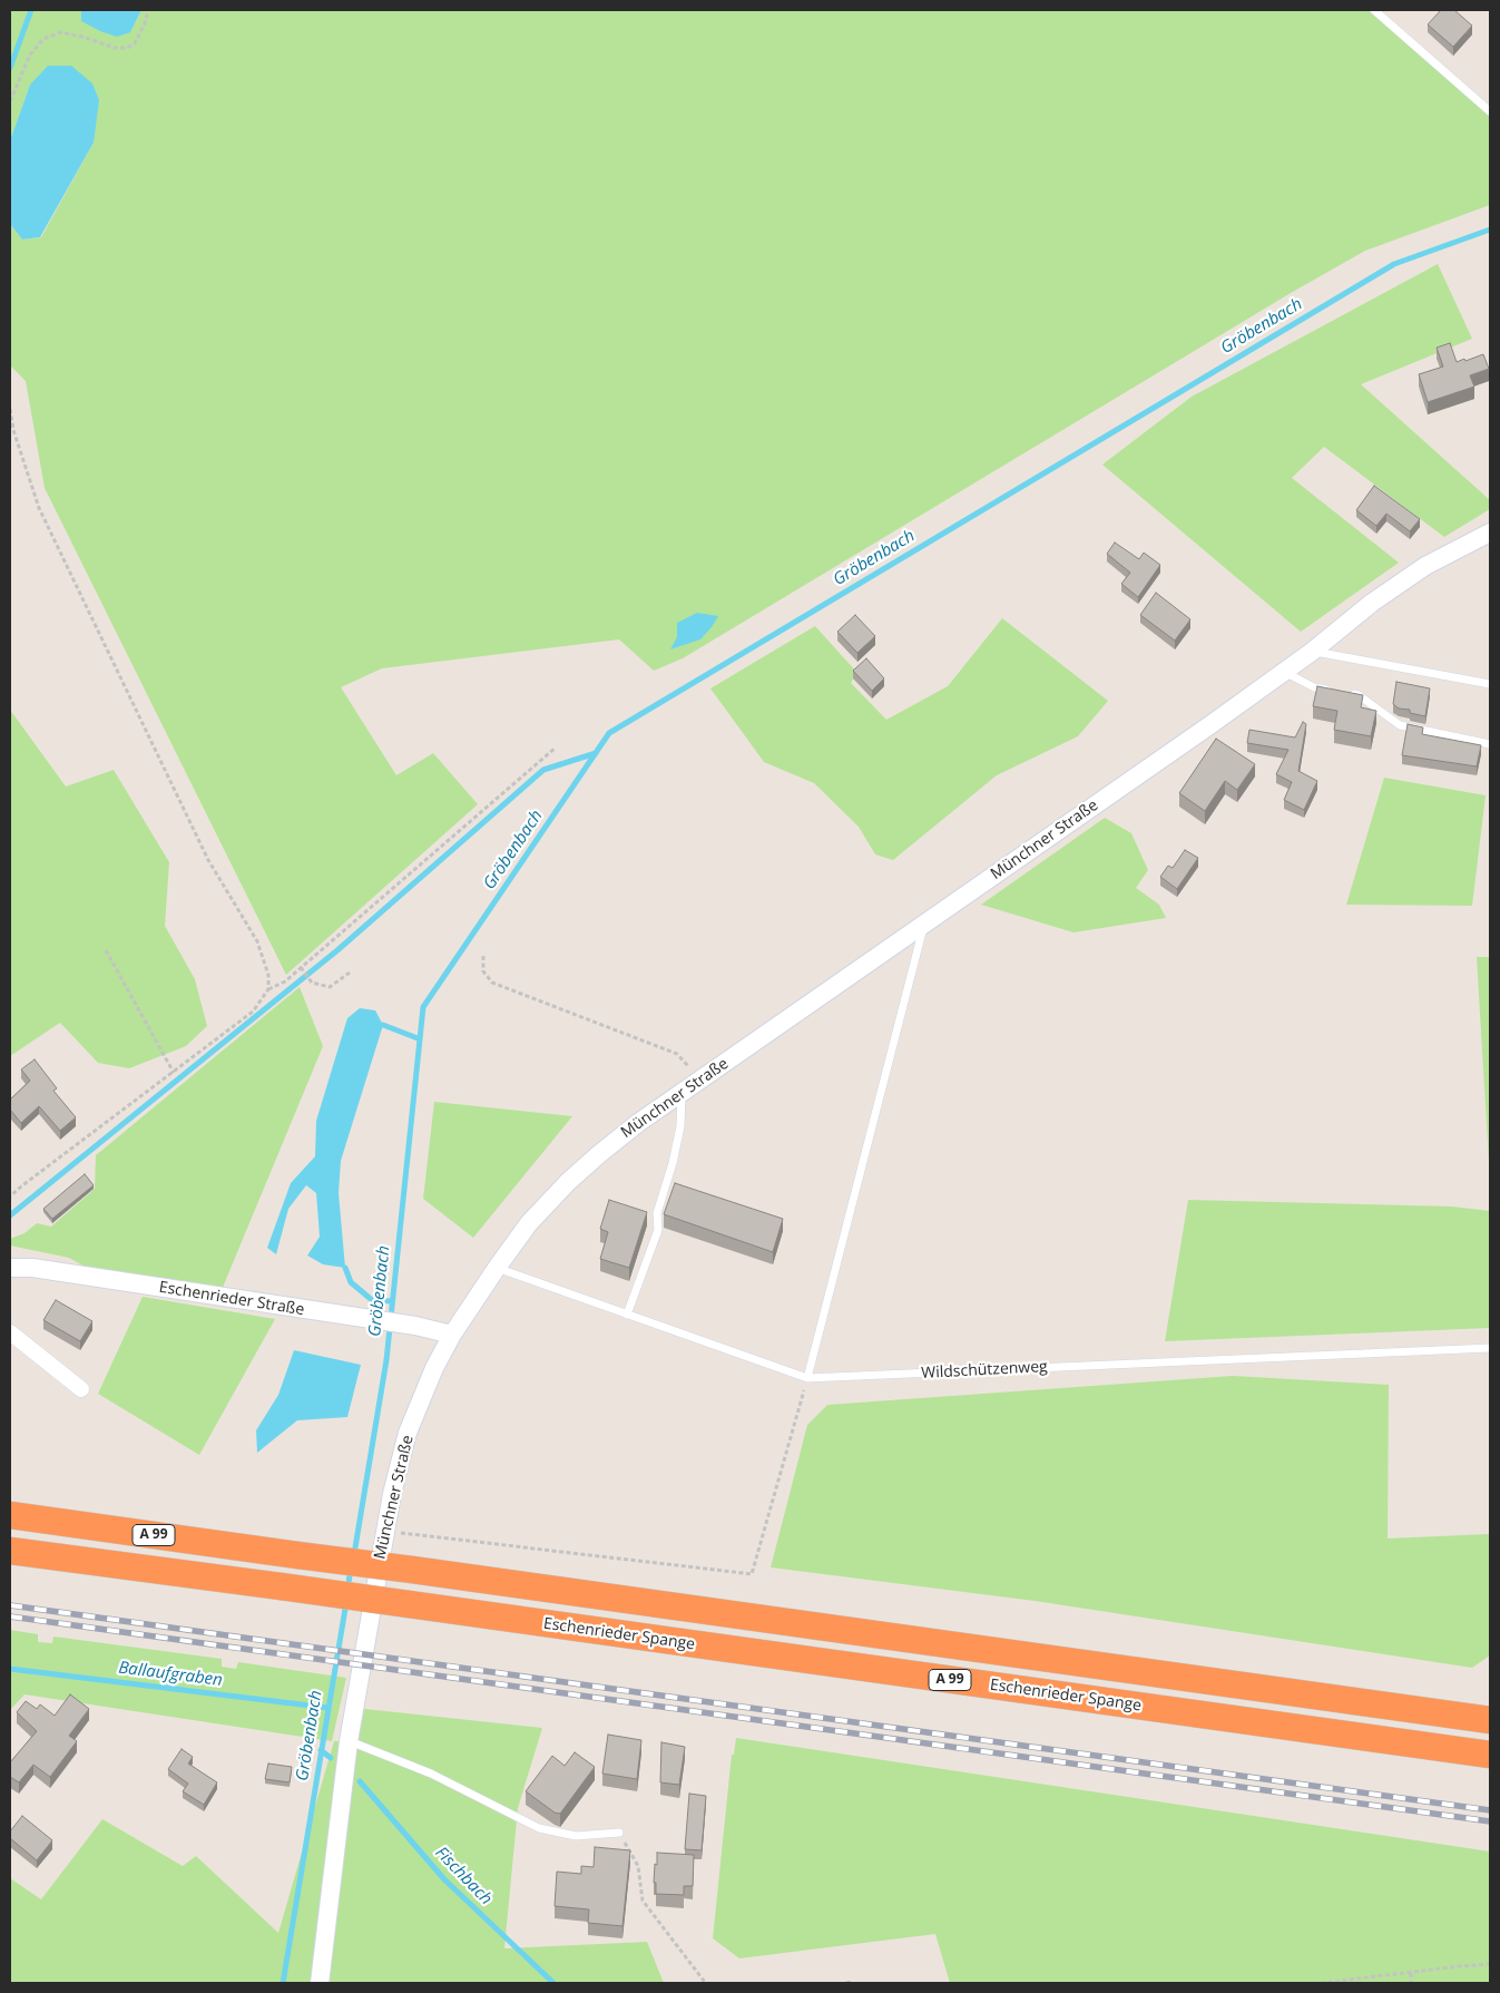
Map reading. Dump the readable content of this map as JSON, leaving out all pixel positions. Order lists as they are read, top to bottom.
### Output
{
  "streets": {
    "highway": ["A 99", "Eschenrieder Spange"],
    "street": ["Münchner Straße", "Eschenrieder Straße"],
    "lane": ["Wildschützenweg"]
  },
  "crossings": [
    ["Münchner Straße", "Eschenrieder Straße"],
    ["Münchner Straße", "Wildschützenweg"]
  ],
  "water": ["Gröbenbach", "Ballaufgraben", "Fischbach"]
}
